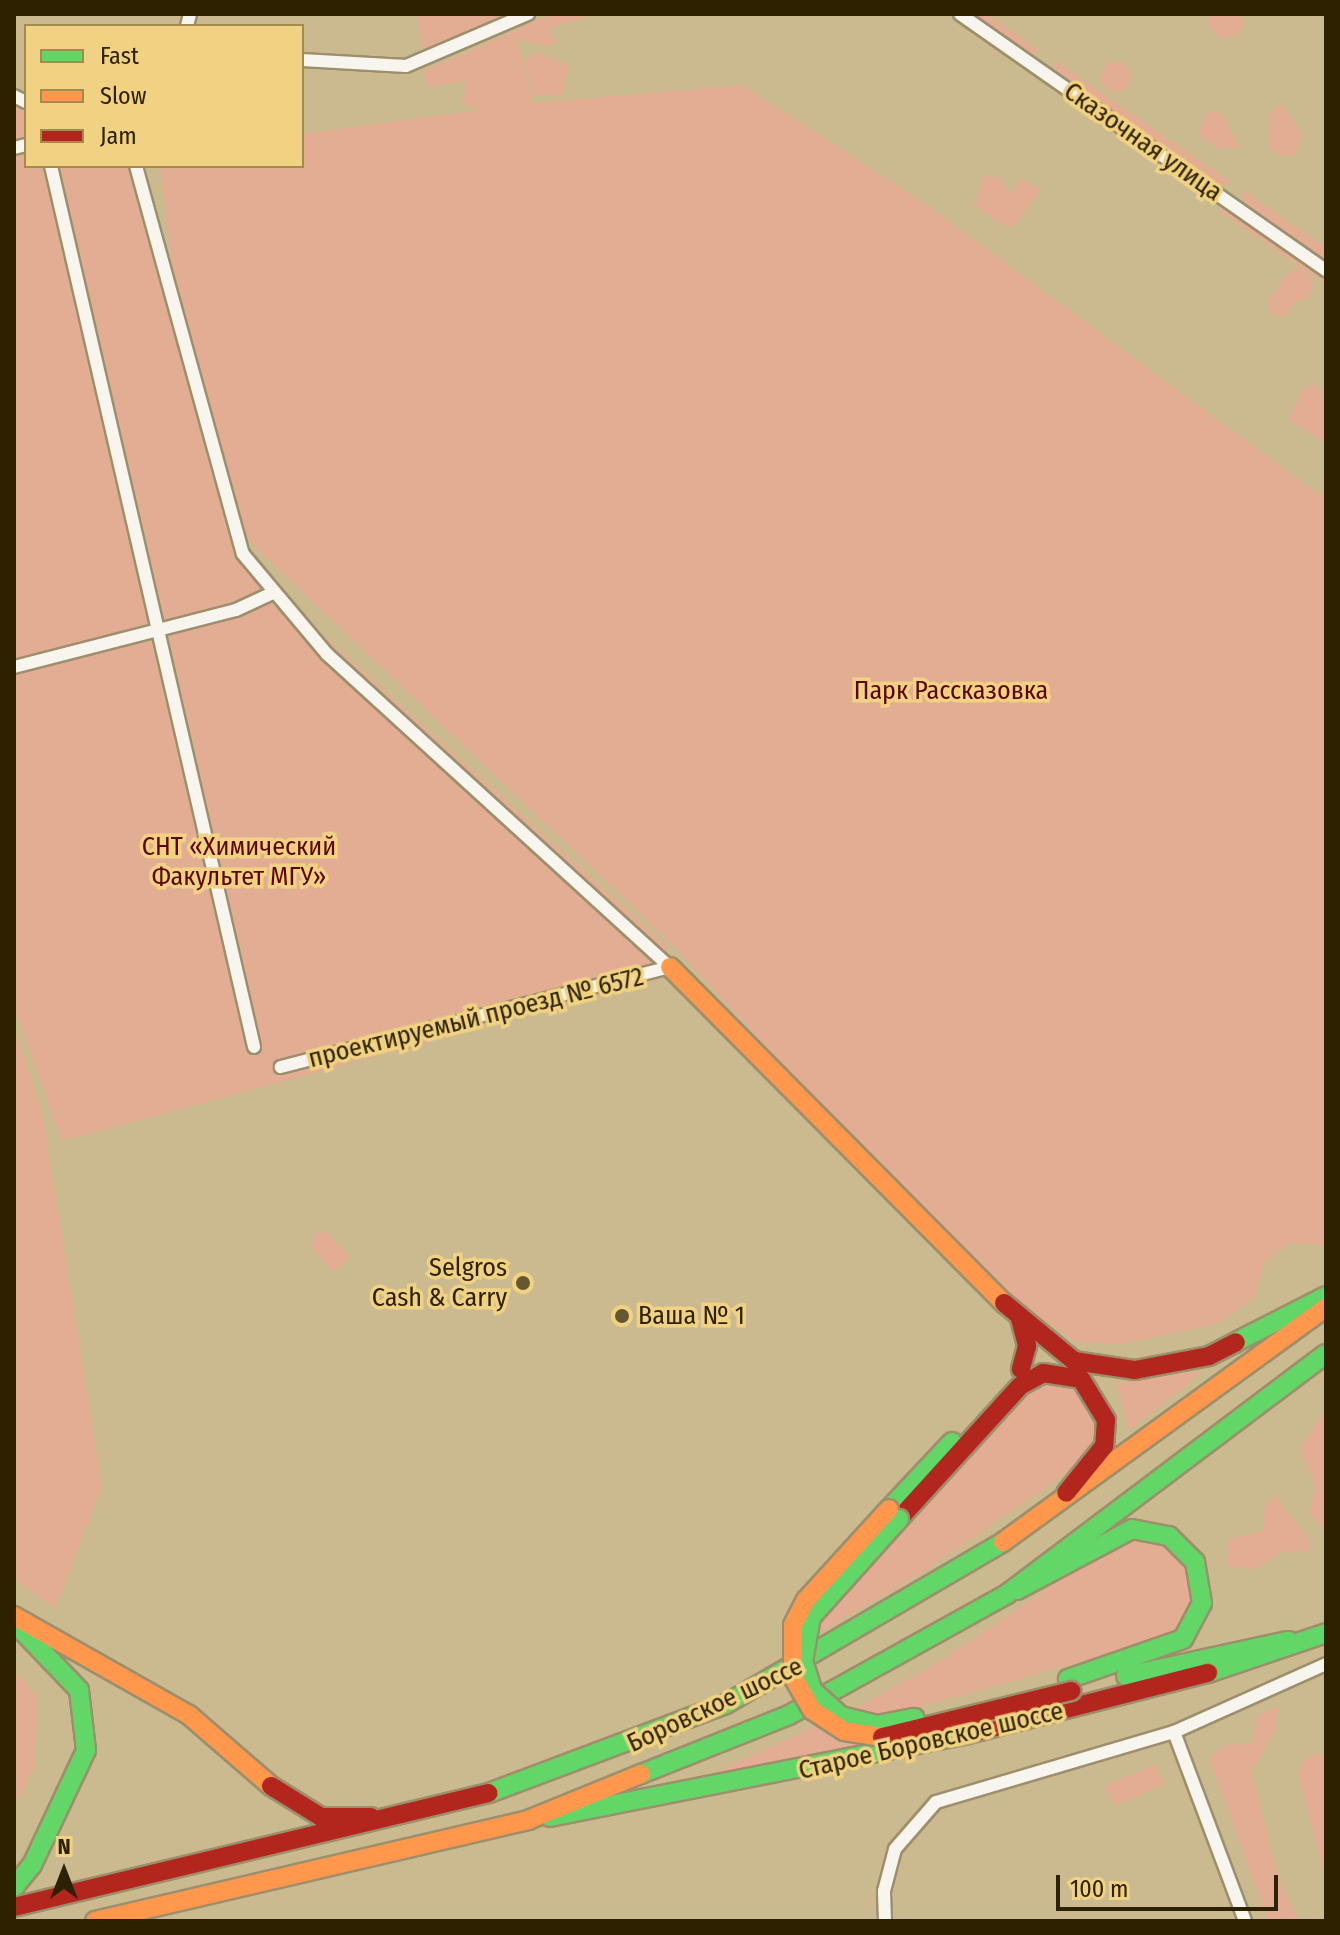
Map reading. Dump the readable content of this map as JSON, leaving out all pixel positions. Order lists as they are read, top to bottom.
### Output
{
  "streets": {
    "street": [
      "Сказочная улица",
      "проектируемый проезд № 6572",
      "Боровское шоссе",
      "Старое Боровское шоссе"
    ]
  },
  "crossings": [
    ["Боровское шоссе", "Старое Боровское шоссе"]
  ],
  "parks": ["Парк Рассказовка", "СНТ «Химический Факультет МГУ»"],
  "places": ["Selgros Cash & Carry", "Ваша № 1"],
  "legend": ["Fast", "Slow", "Jam"],
  "scale_bar": "100 m",
  "north": "top"
}
